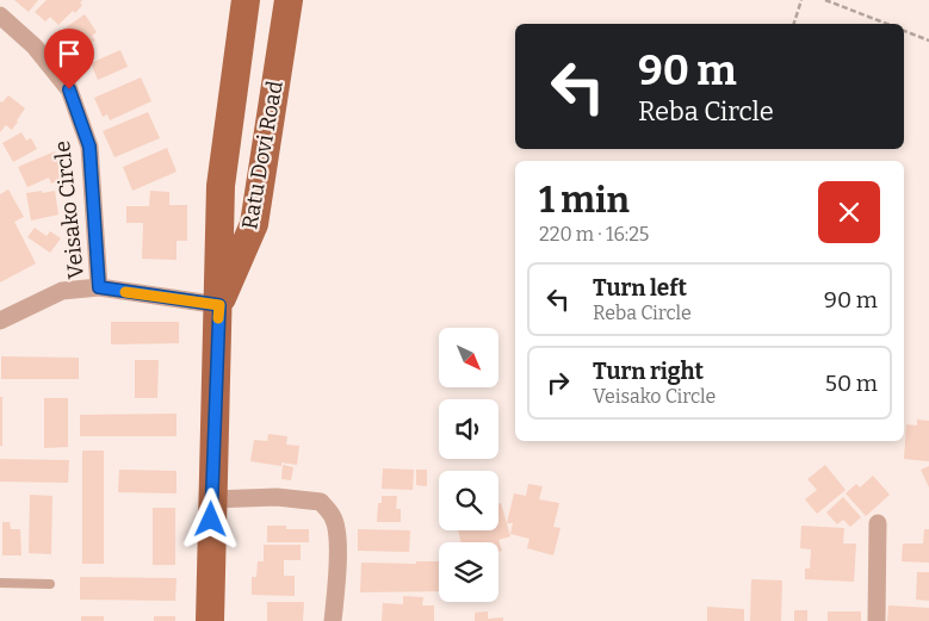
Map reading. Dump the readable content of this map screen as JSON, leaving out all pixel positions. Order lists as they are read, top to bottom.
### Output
{
  "streets": {
    "main road": ["Ratu Dovi Road"],
    "street": ["Veisako Circle"]
  },
  "north": "bottom right",
  "page": {
    "turn": ["90 m", "Reba Circle"],
    "heading": ["1 min", "220 m · 16:25"],
    "list": [
      {
        "name": "Turn left",
        "note": "Reba Circle",
        "value": "90 m"
      },
      {
        "name": "Turn right",
        "note": "Veisako Circle",
        "value": "50 m"
      }
    ]
  }
}
